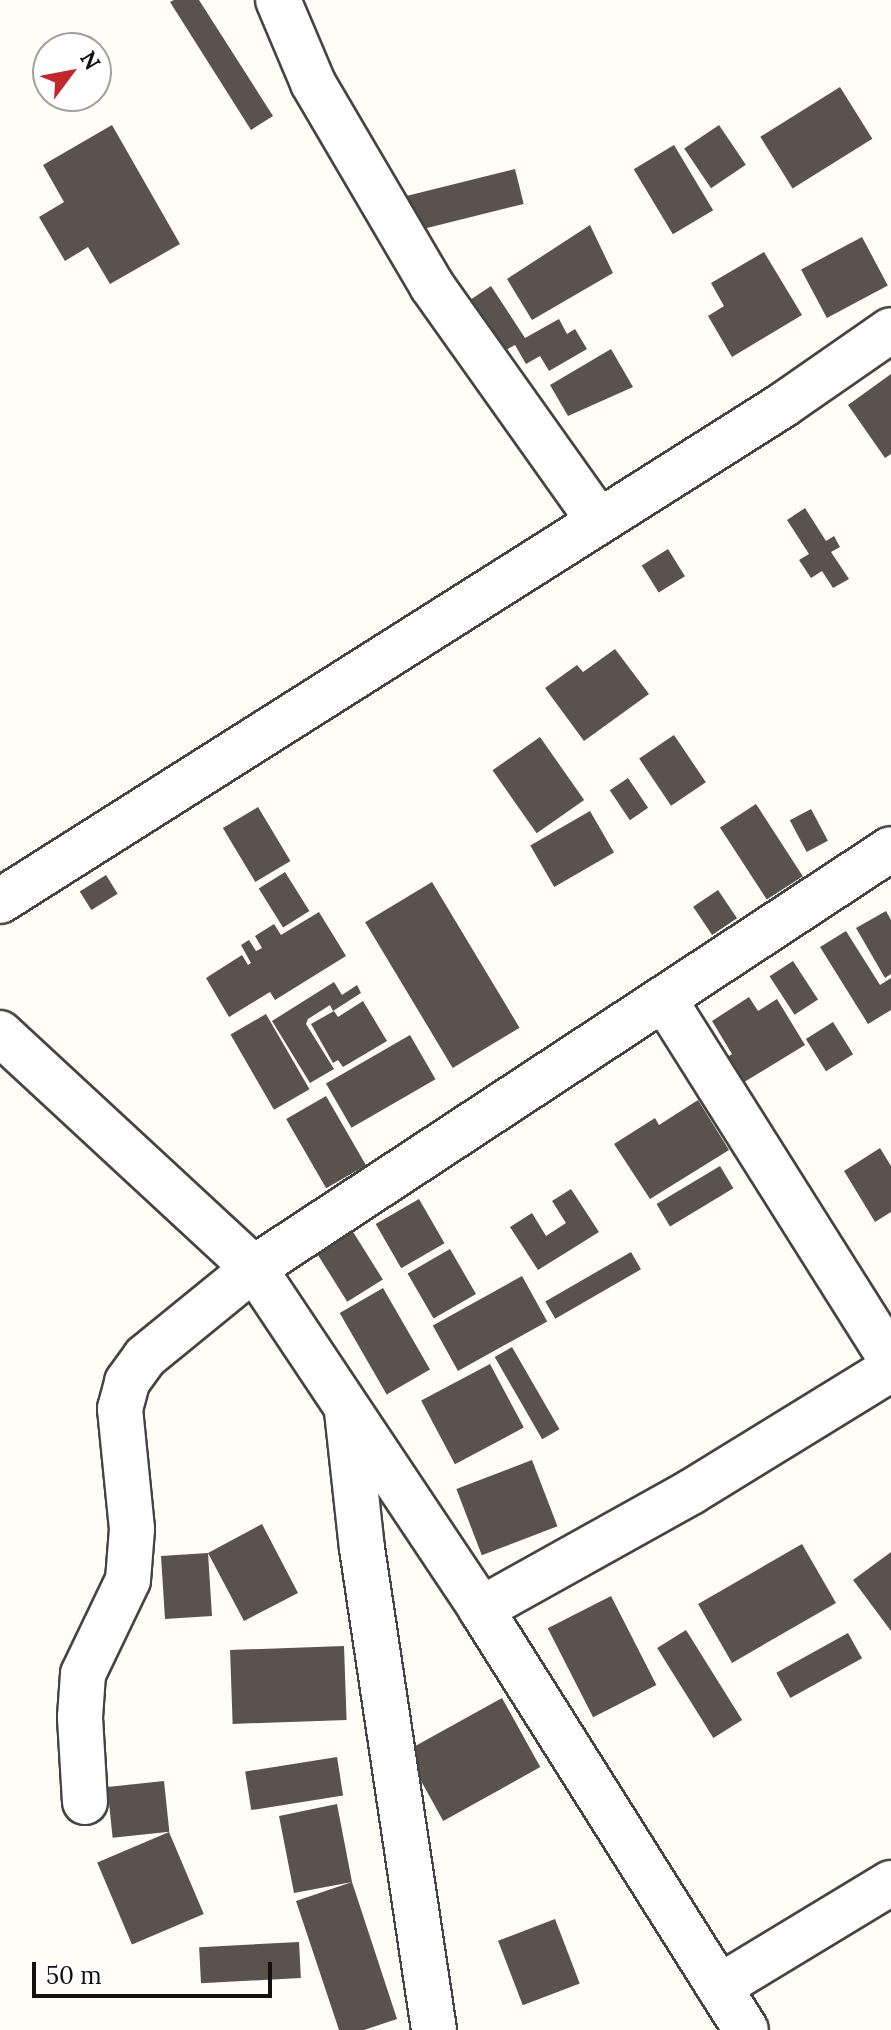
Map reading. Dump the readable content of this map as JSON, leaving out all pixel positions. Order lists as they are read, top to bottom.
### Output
{
  "scale_bar": "50 m",
  "north": "top right"
}
